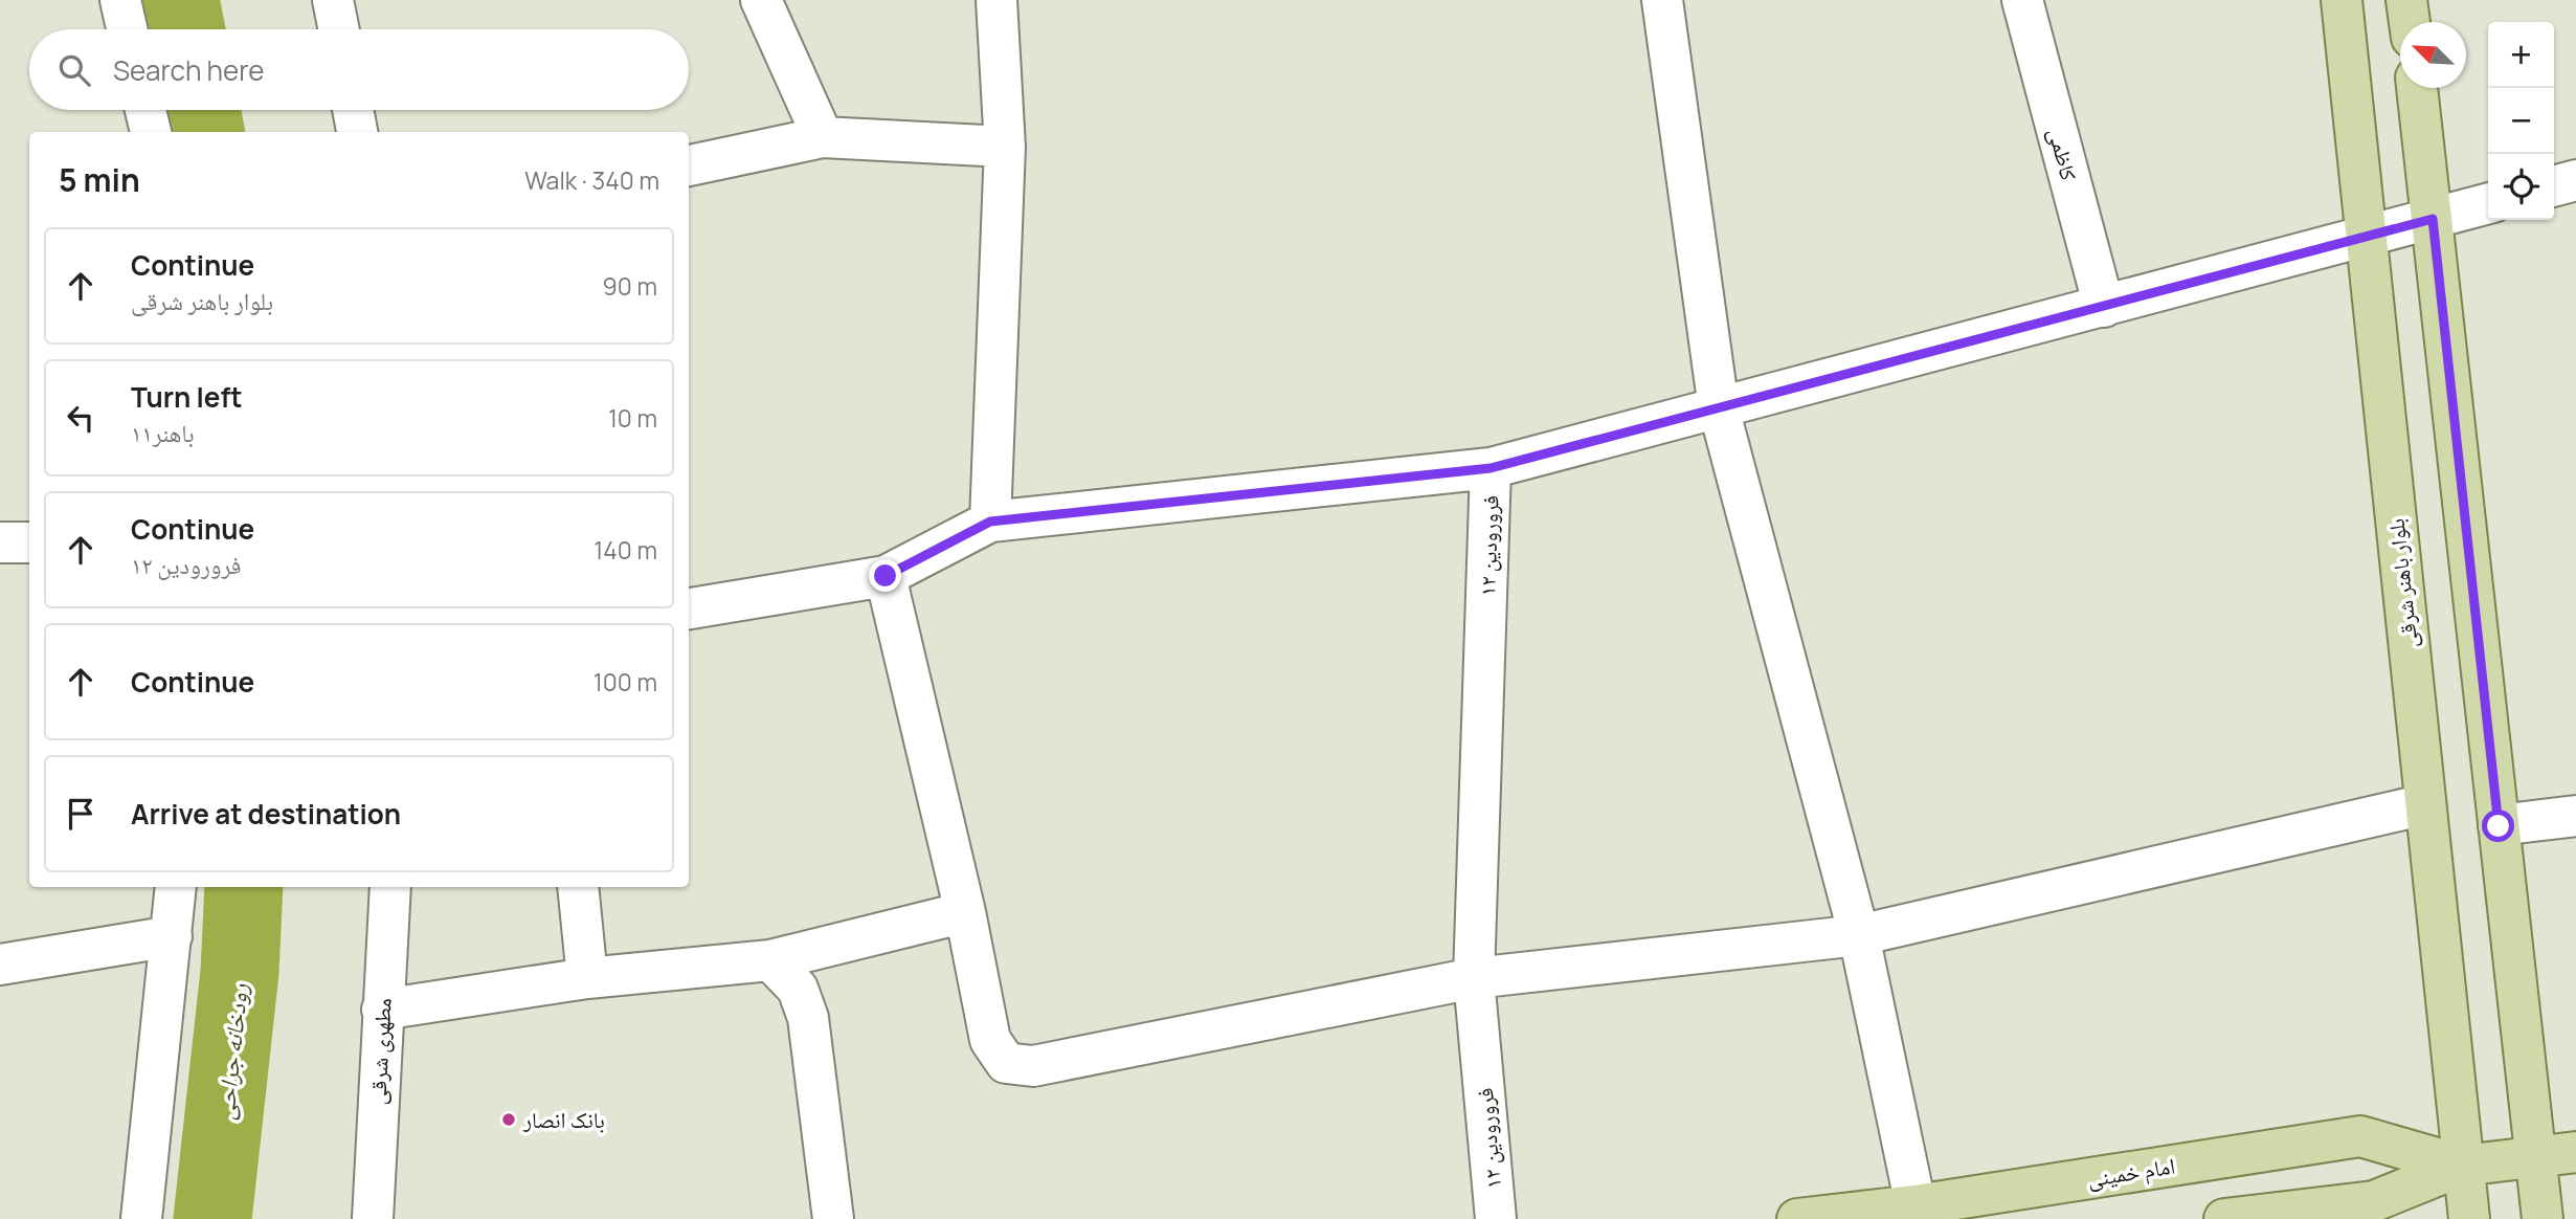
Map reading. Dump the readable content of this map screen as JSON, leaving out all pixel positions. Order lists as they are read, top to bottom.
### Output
{
  "streets": {
    "main road": ["بلوار باهنر شرقی", "امام خمینی"],
    "street": ["کاظمی", "۱۲ فرورودین", "مطهری شرقی"]
  },
  "crossings": [
    ["کاظمی", "۱۲ فرورودین"],
    ["۱۲ فرورودین", "بلوار باهنر شرقی"],
    ["بلوار باهنر شرقی", "امام خمینی"]
  ],
  "water": ["رودخانه جراحی"],
  "places": ["بانک انصار"],
  "north": "top left",
  "page": {
    "map_buttons": ["+", "−"],
    "search": "Search here",
    "heading": ["5 min", "Walk · 340 m"],
    "list": [
      ["Continue", "بلوار باهنر شرقی", "90 m"],
      ["Turn left", "باهنر۱۱", "10 m"],
      ["Continue", "۱۲ فرورودین", "140 m"],
      ["Continue", "100 m"],
      "Arrive at destination"
    ]
  }
}
